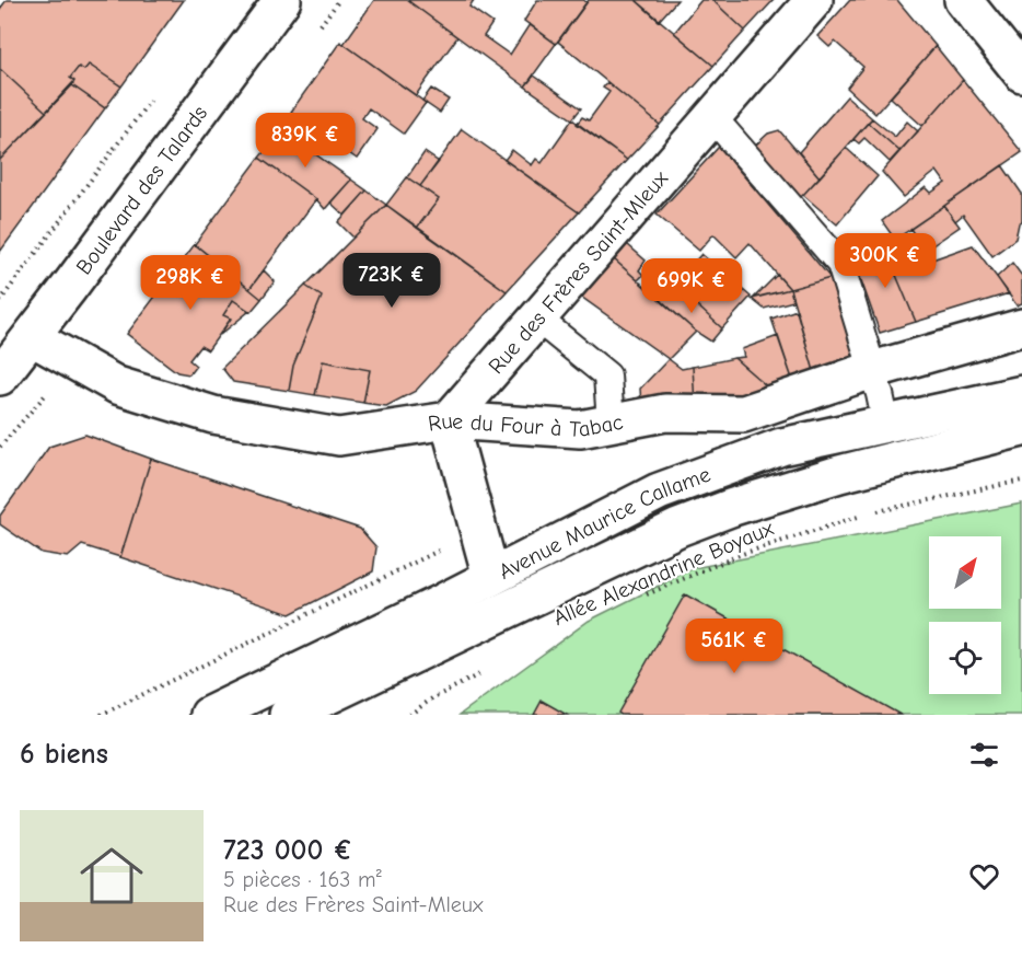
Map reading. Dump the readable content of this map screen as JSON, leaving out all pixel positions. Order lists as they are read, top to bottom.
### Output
{
  "streets": {
    "street": [
      "Boulevard des Talards",
      "Rue des Frères Saint-Mleux",
      "Rue du Four à Tabac",
      "Avenue Maurice Callame"
    ],
    "path": ["Allée Alexandrine Boyaux"]
  },
  "crossings": [
    ["Boulevard des Talards", "Rue du Four à Tabac"],
    ["Rue des Frères Saint-Mleux", "Rue du Four à Tabac"]
  ],
  "north": "top right",
  "page": {
    "price": [
      "839K €",
      "300K €",
      "723K €",
      "298K €",
      "699K €",
      "561K €"
    ],
    "heading": "6 biens",
    "list": [
      {
        "name": "723 000 €",
        "note": "5 pièces · 163 m² · Rue des Frères Saint-Mleux"
      }
    ]
  }
}
